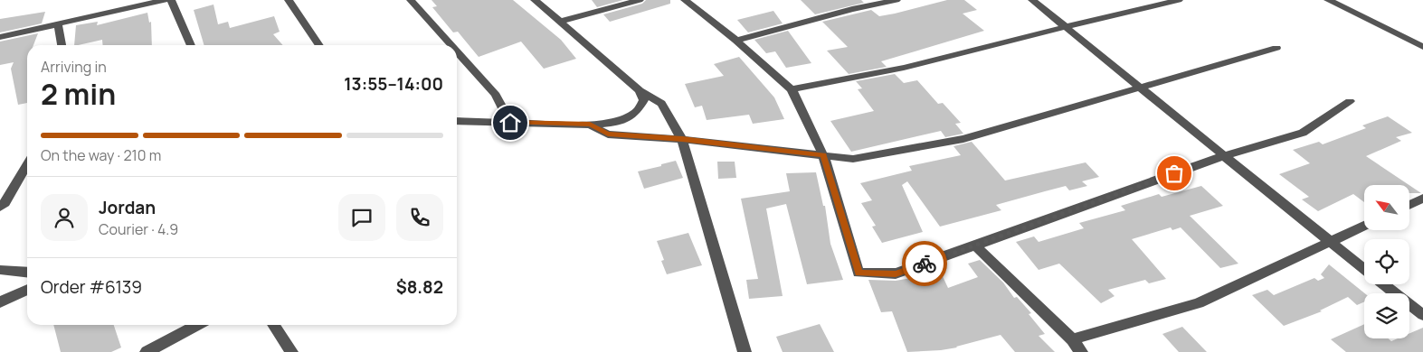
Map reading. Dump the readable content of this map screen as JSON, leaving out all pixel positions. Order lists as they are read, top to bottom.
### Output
{
  "north": "top left",
  "page": {
    "heading": ["2 min", "Arriving in", "13:55–14:00"],
    "panel": [
      "Jordan",
      "Courier · 4.9",
      "Order #6139",
      "$8.82"
    ],
    "bar": "On the way · 210 m"
  }
}
